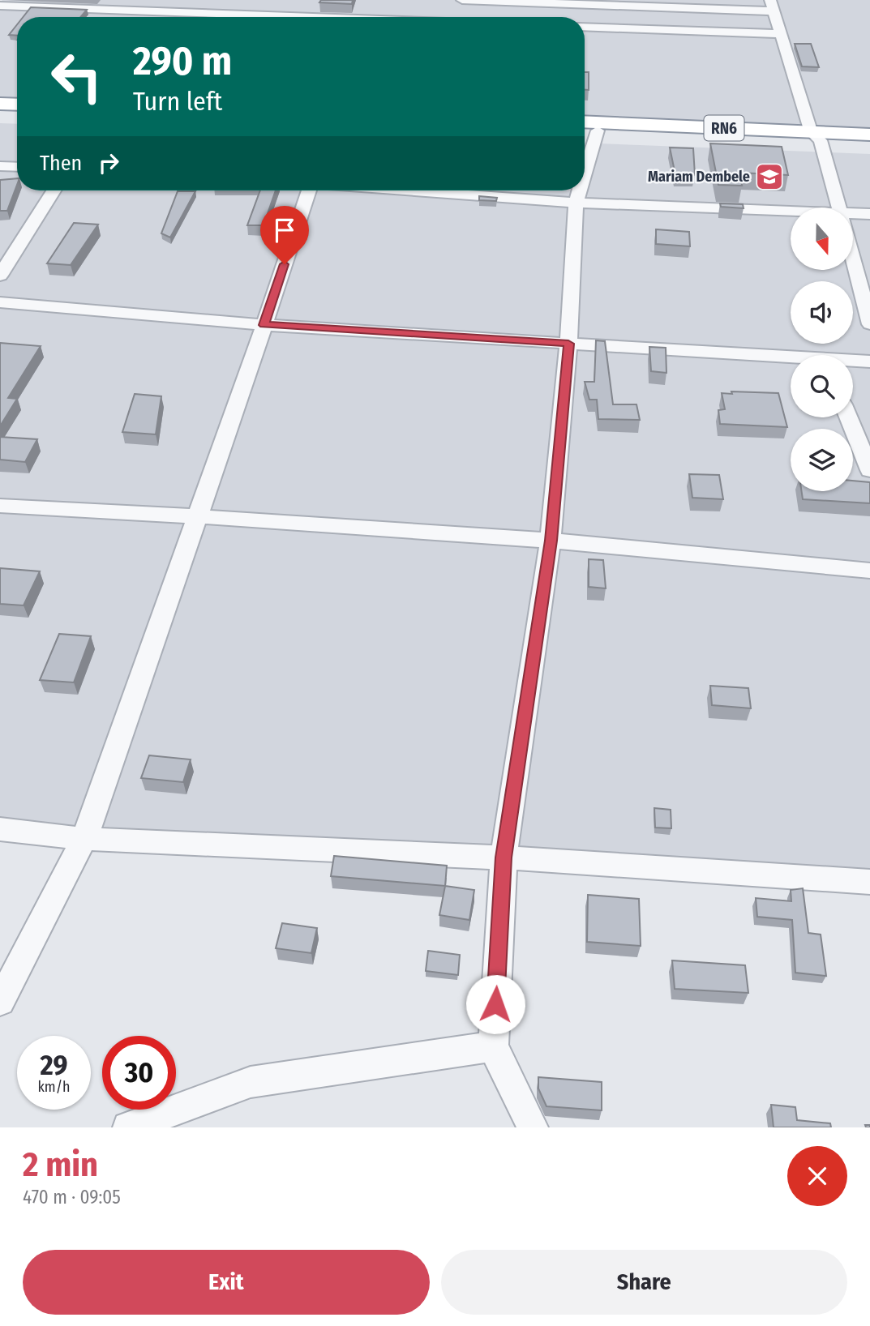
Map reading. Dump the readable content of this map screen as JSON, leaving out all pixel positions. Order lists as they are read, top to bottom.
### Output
{
  "streets": {
    "highway": ["RN6"]
  },
  "places": {
    "school or university": ["Mariam Dembele"]
  },
  "north": "bottom",
  "page": {
    "turn": ["290 m", "Turn left"],
    "then": "Then",
    "speed": "29 km/h",
    "limit": "30",
    "heading": ["2 min", "470 m · 09:05"],
    "buttons": ["Exit", "Share"]
  }
}
